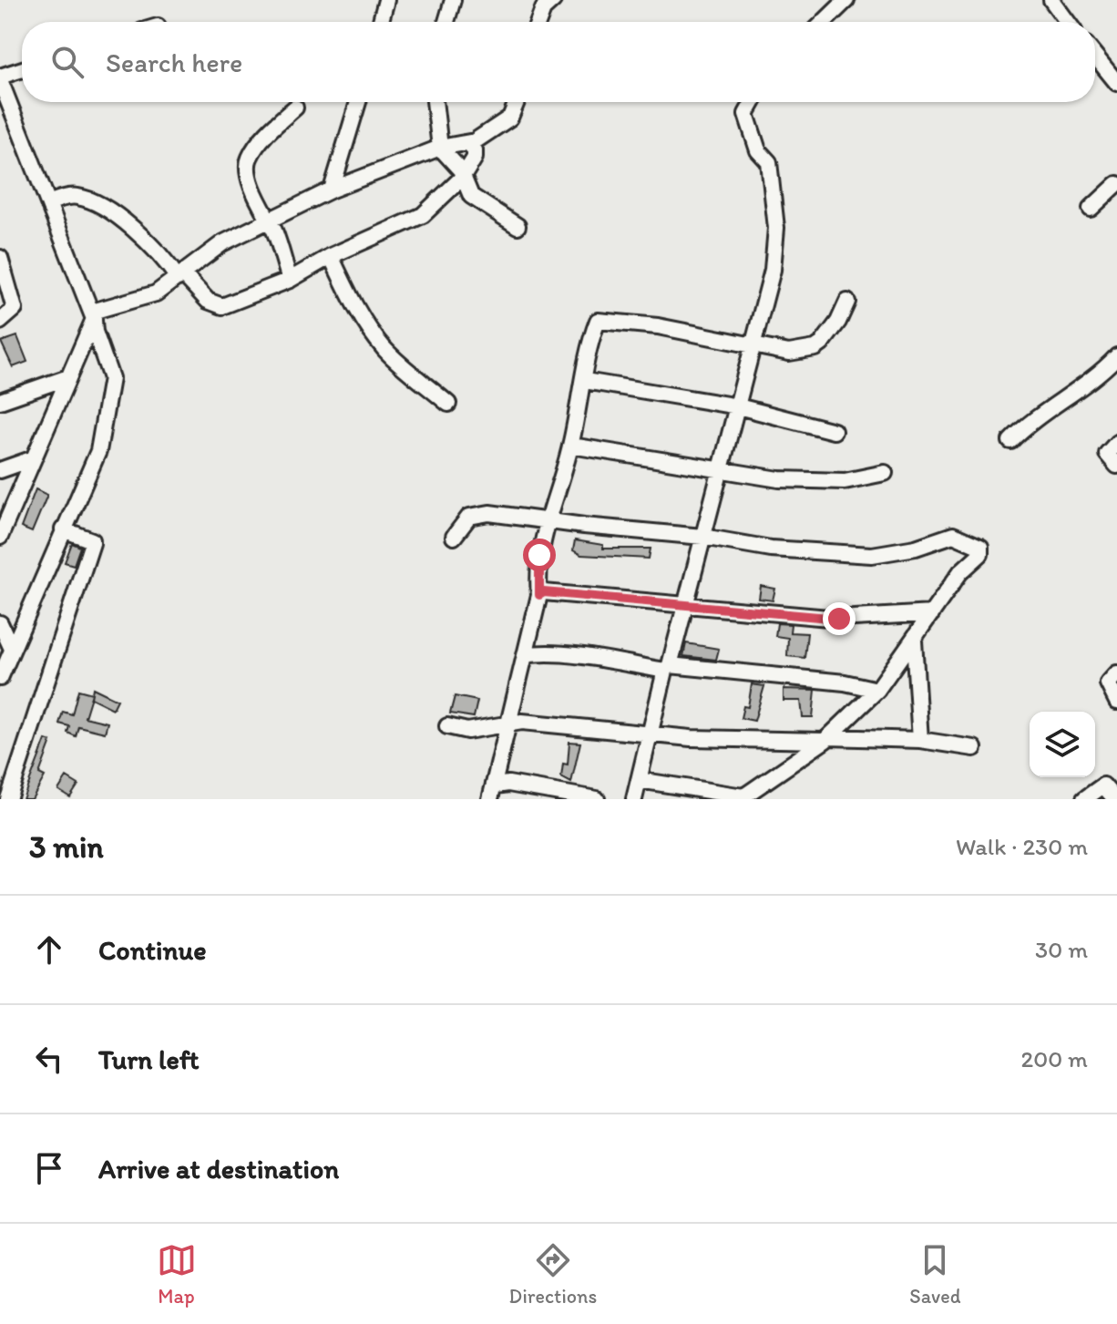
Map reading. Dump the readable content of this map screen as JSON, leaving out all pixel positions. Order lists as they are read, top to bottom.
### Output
{
  "page": {
    "search": "Search here",
    "heading": ["3 min", "Walk · 230 m"],
    "list": [
      ["Continue", "30 m"],
      ["Turn left", "200 m"],
      "Arrive at destination"
    ],
    "nav": ["Map", "Directions", "Saved"]
  }
}
